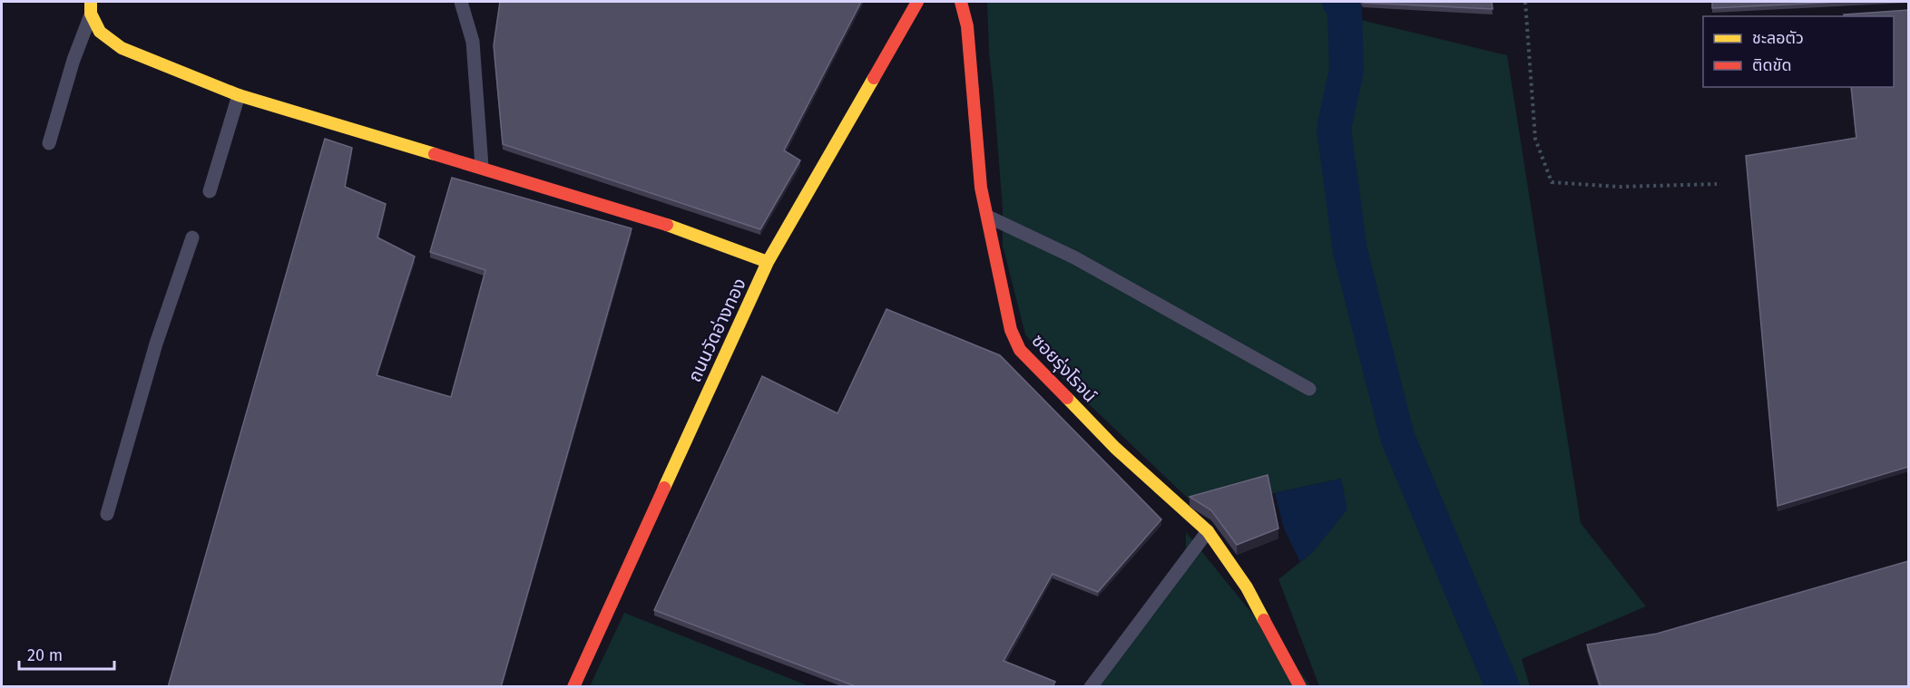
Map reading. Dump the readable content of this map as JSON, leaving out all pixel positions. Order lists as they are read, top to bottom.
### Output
{
  "streets": {
    "street": ["ถนนวัดอ่างทอง", "ซอยรุ่งโรจน์"]
  },
  "legend": ["ชะลอตัว", "ติดขัด"],
  "scale_bar": "20 m"
}
